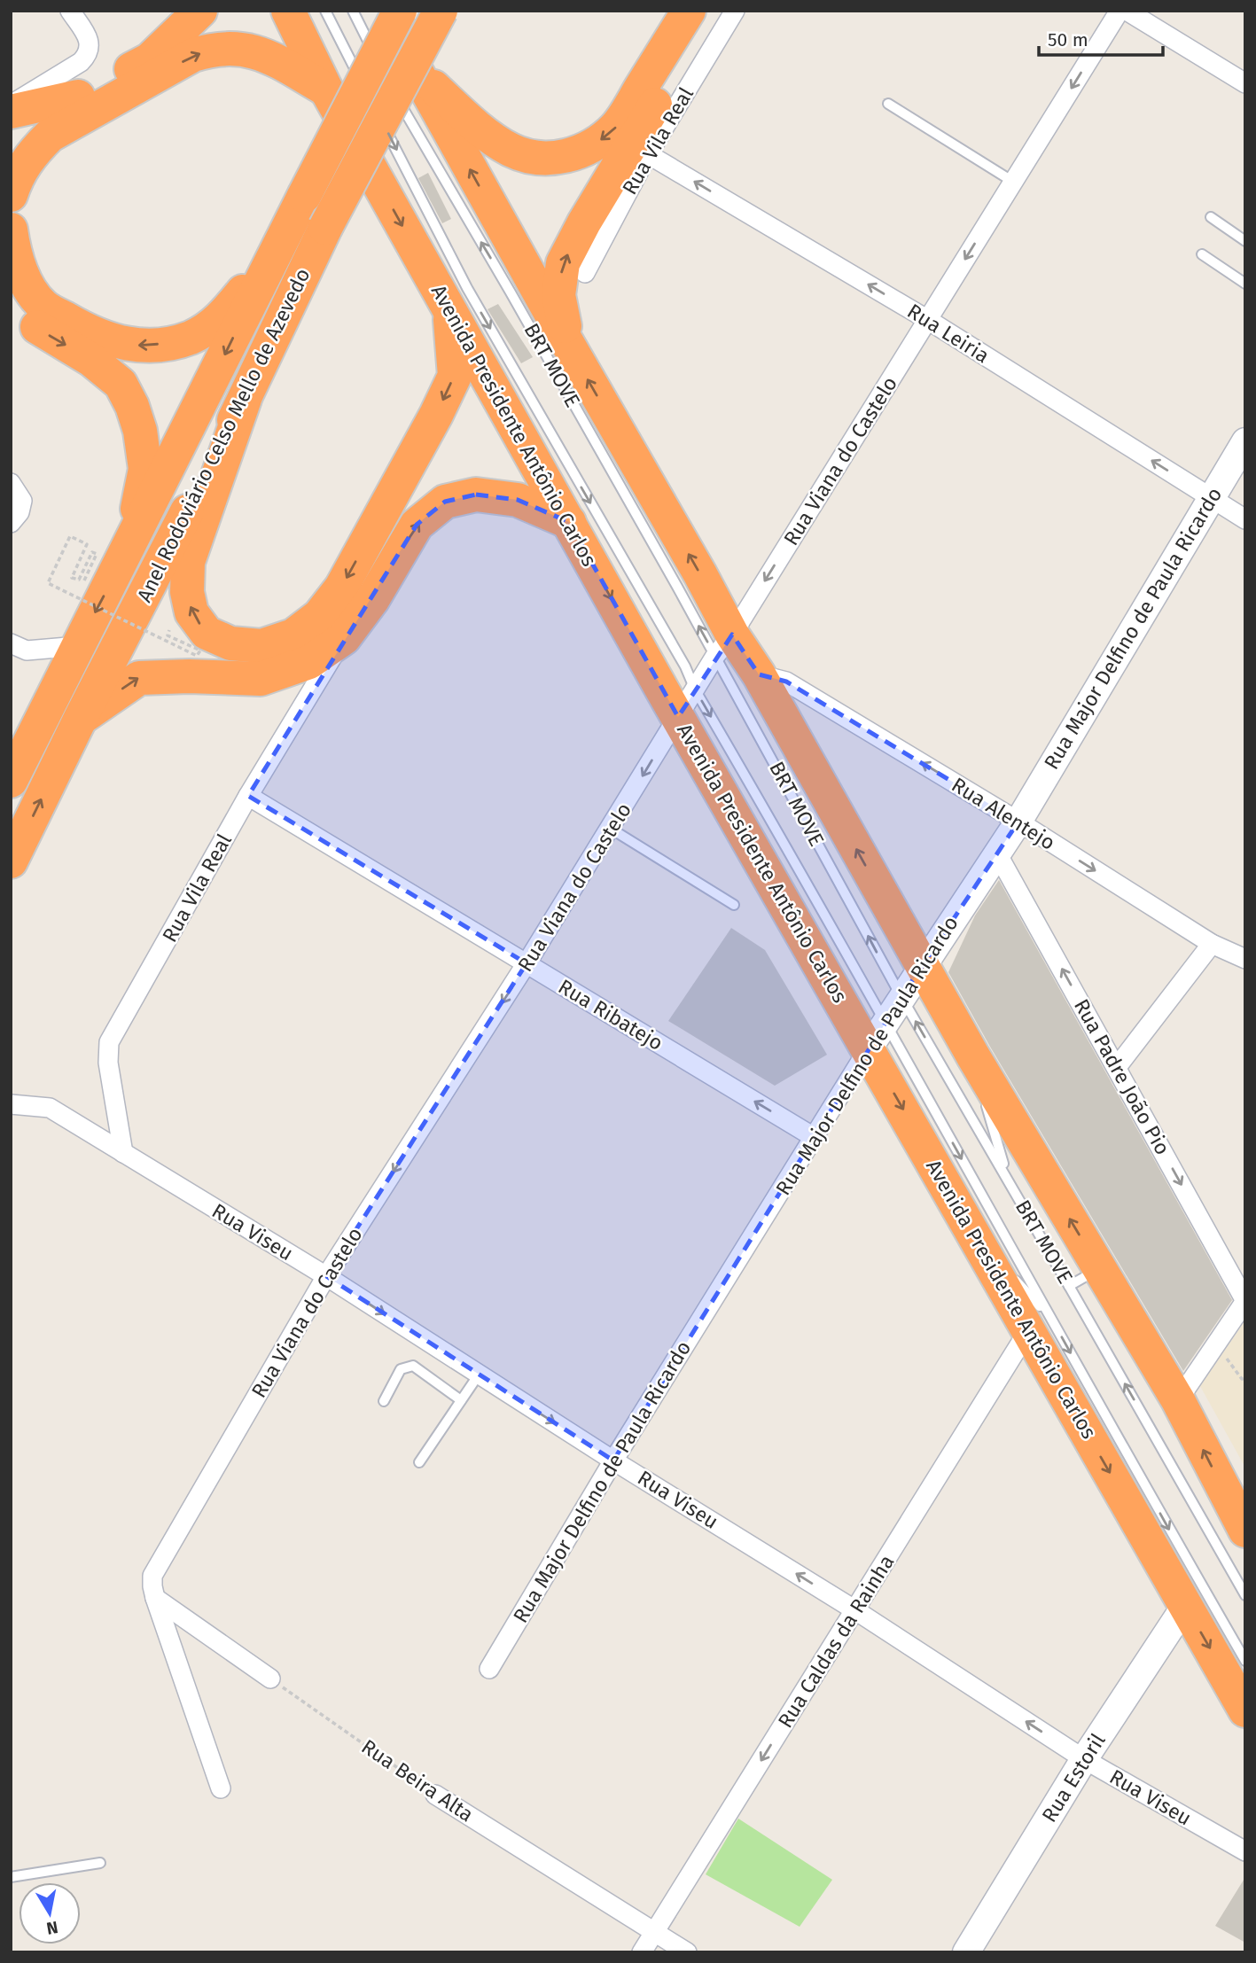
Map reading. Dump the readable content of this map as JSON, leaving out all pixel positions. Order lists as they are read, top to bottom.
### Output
{
  "streets": {
    "highway": ["Avenida Presidente Antônio Carlos", "Anel Rodoviário Celso Mello de Azevedo"],
    "street": [
      "Rua Vila Real",
      "Rua Leiria",
      "Rua Viana do Castelo",
      "Rua Major Delfino de Paula Ricardo",
      "Rua Alentejo",
      "Rua Ribatejo",
      "Rua Padre João Pio",
      "Rua Viseu",
      "Rua Caldas da Rainha",
      "Rua Estoril",
      "Rua Beira Alta"
    ],
    "lane": ["BRT MOVE"]
  },
  "crossings": [
    ["Rua Vila Real", "Rua Leiria"],
    ["Rua Vila Real", "Rua Ribatejo"],
    ["Rua Vila Real", "Rua Viseu"],
    ["Rua Leiria", "Rua Viana do Castelo"],
    ["Rua Leiria", "Rua Major Delfino de Paula Ricardo"],
    ["BRT MOVE", "Avenida Presidente Antônio Carlos"],
    ["BRT MOVE", "Rua Viana do Castelo"],
    ["BRT MOVE", "Rua Major Delfino de Paula Ricardo"],
    ["BRT MOVE", "Rua Caldas da Rainha"],
    ["BRT MOVE", "Rua Estoril"],
    ["Avenida Presidente Antônio Carlos", "Rua Viana do Castelo"],
    ["Avenida Presidente Antônio Carlos", "Rua Major Delfino de Paula Ricardo"],
    ["Avenida Presidente Antônio Carlos", "Rua Caldas da Rainha"],
    ["Avenida Presidente Antônio Carlos", "Rua Estoril"],
    ["Rua Viana do Castelo", "Rua Ribatejo"],
    ["Rua Viana do Castelo", "Rua Viseu"],
    ["Rua Major Delfino de Paula Ricardo", "Rua Alentejo"],
    ["Rua Major Delfino de Paula Ricardo", "Rua Ribatejo"],
    ["Rua Major Delfino de Paula Ricardo", "Rua Padre João Pio"],
    ["Rua Major Delfino de Paula Ricardo", "Rua Viseu"],
    ["Rua Viseu", "Rua Caldas da Rainha"],
    ["Rua Viseu", "Rua Estoril"],
    ["Rua Caldas da Rainha", "Rua Beira Alta"]
  ],
  "one_way": [
    "Rua Leiria",
    "Rua Viana do Castelo",
    "Rua Ribatejo",
    "Rua Caldas da Rainha"
  ],
  "scale_bar": "50 m",
  "north": "bottom"
}
